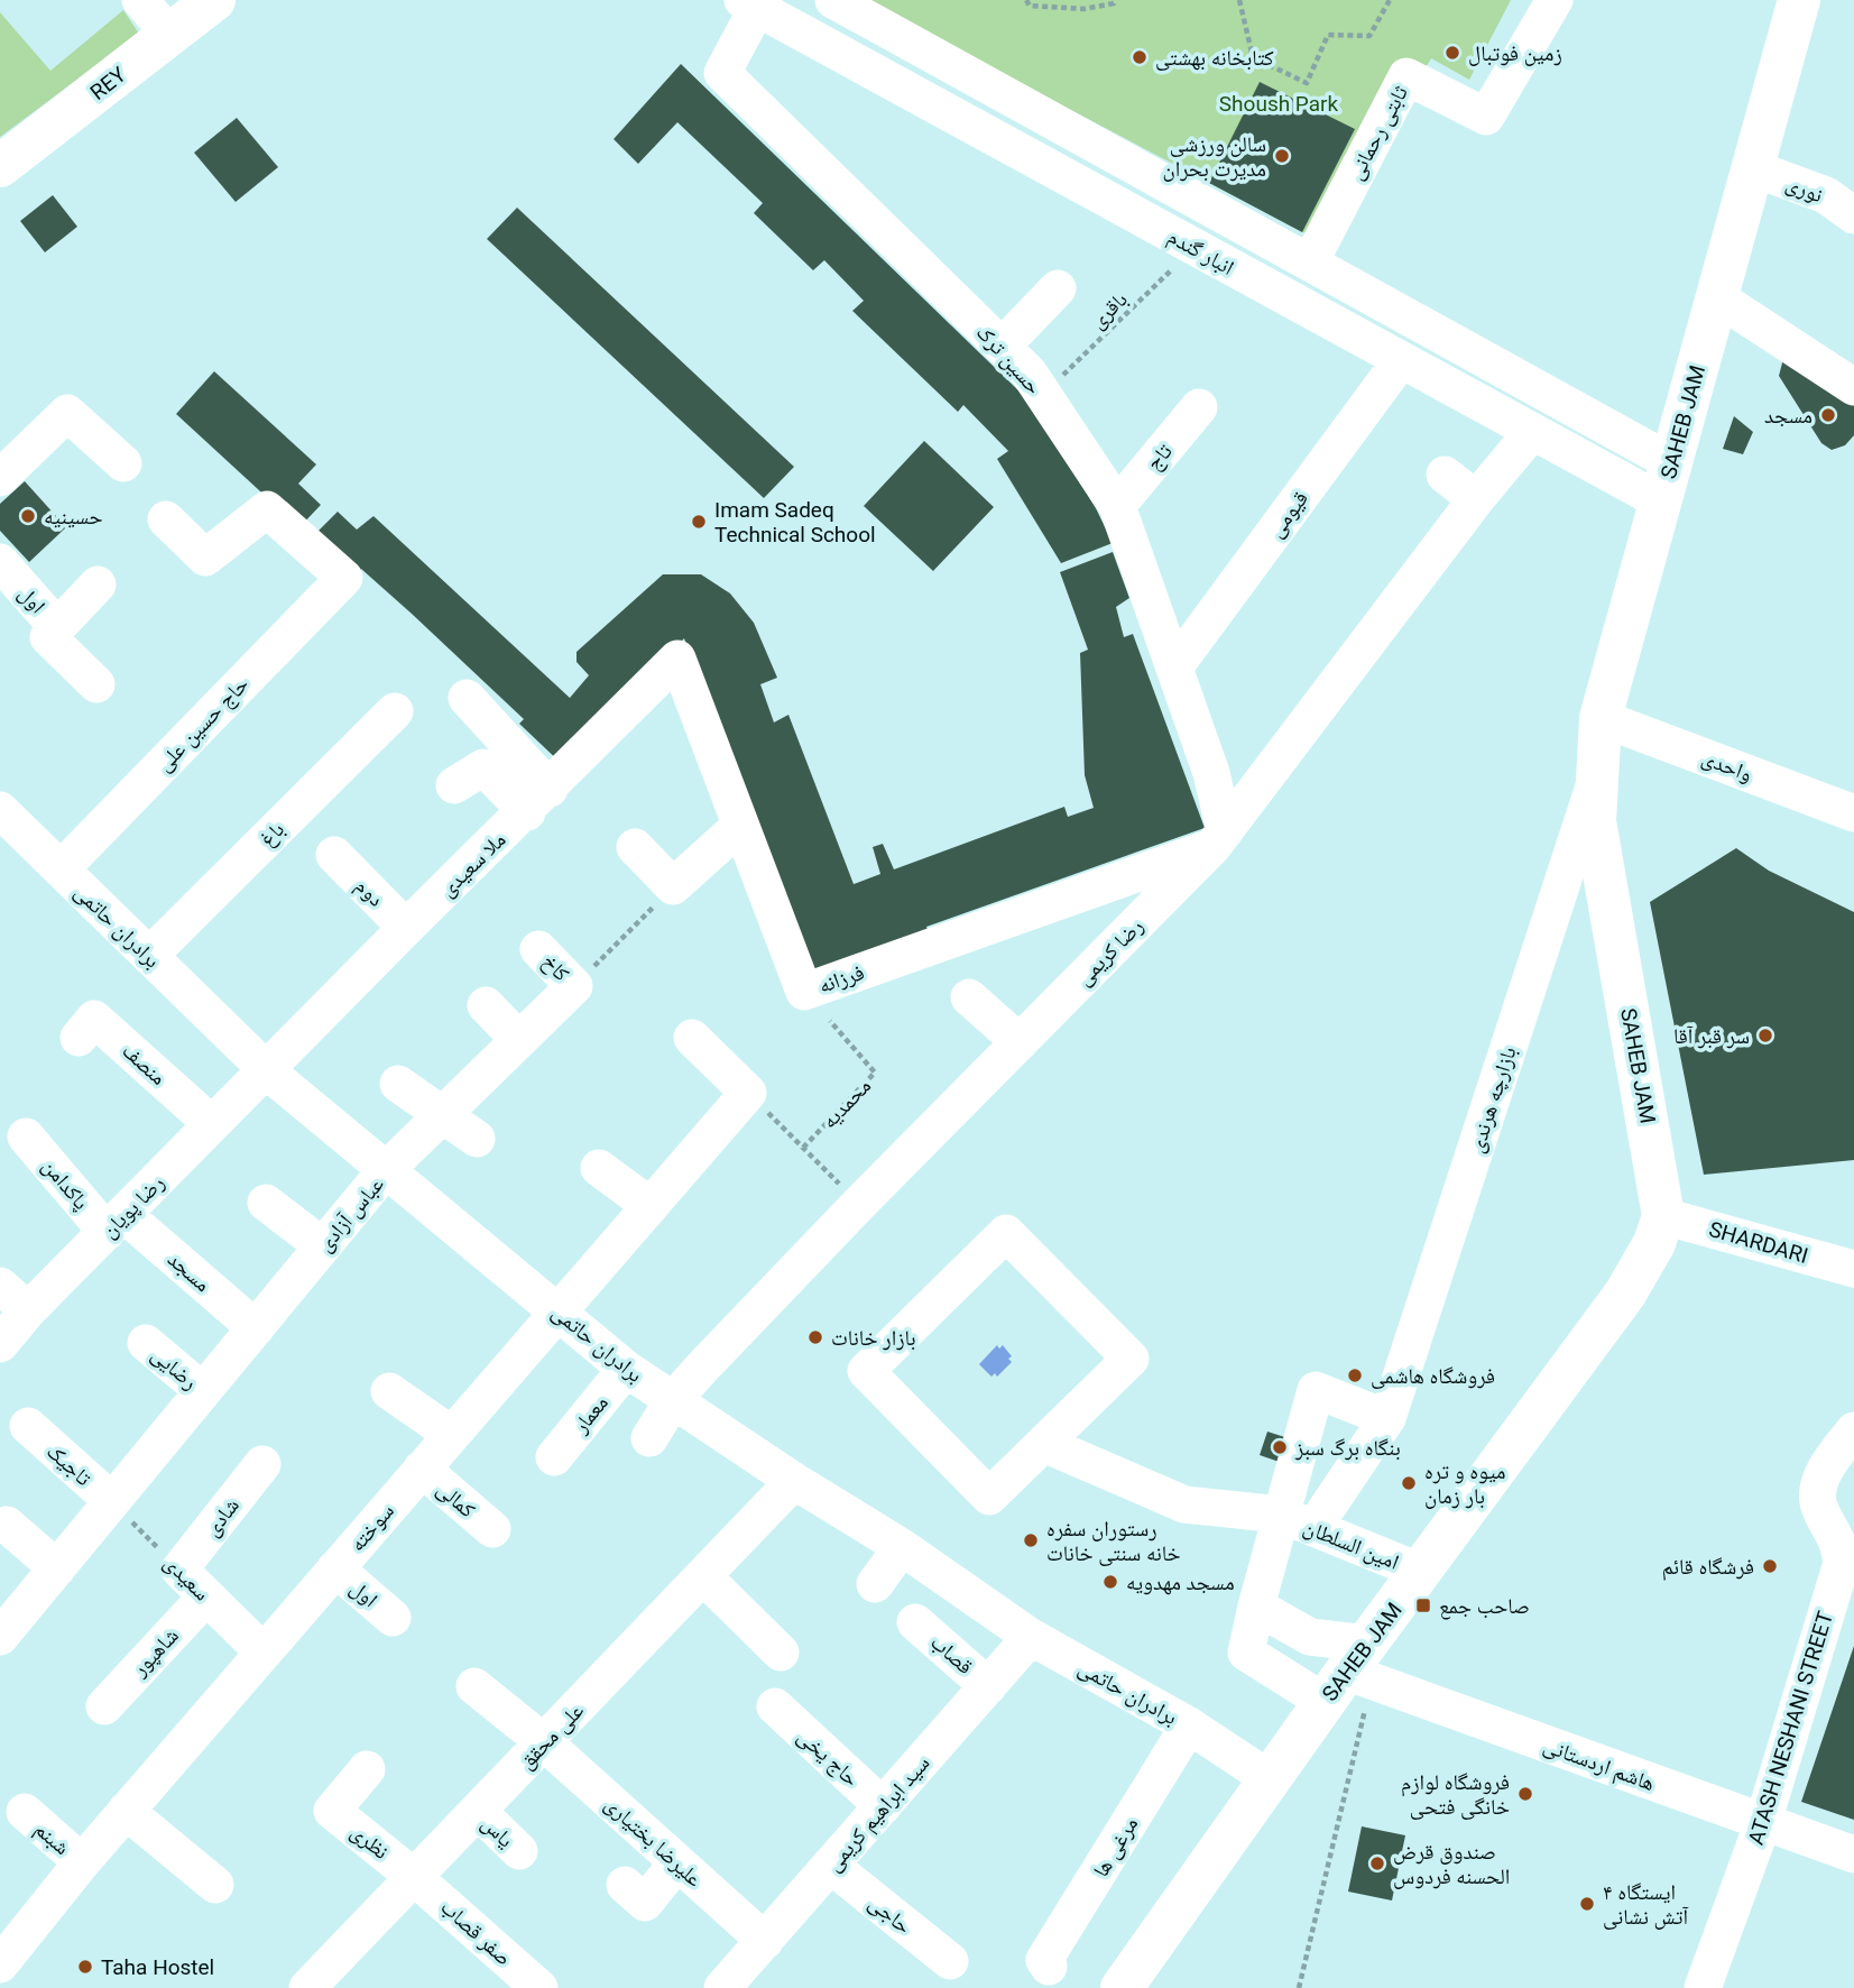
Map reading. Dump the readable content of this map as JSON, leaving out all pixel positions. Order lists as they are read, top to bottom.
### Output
{
  "streets": {
    "main road": ["REY", "SAHEB JAM"],
    "street": [
      "ثابتی رحمانی",
      "نوری",
      "انبار گندم",
      "حسین ترک",
      "تاج",
      "قیومی",
      "اول",
      "حاج حسین علی",
      "واحدی",
      "باغ",
      "ملا سعیدی",
      "دوم",
      "برادران حاتمی",
      "رضا کریمی",
      "کاخ",
      "فرزانه",
      "منصف",
      "بازارچه هرندی",
      "پاکدامن",
      "رضا پویان",
      "عباس آزادی",
      "SHARDARI",
      "مسجد",
      "رضایی",
      "معمار",
      "تاجیک",
      "کمالی",
      "شادی",
      "سوخته",
      "امین السلطان",
      "سعیدی",
      "شاهپور",
      "قصاب",
      "ATASH NESHANI STREET",
      "علی محقق",
      "حاج یخی",
      "هاشم اردستانی",
      "سید ابراهیم کریمی",
      "یاس",
      "شبنم",
      "نظری",
      "علیرضا بختیاری",
      "مرغی ها",
      "حاجی",
      "صفر قصاب"
    ],
    "path": ["باقری", "محمدیه"]
  },
  "crossings": [
    ["ثابتی رحمانی", "انبار گندم"],
    ["نوری", "SAHEB JAM"],
    ["انبار گندم", "باقری"],
    ["انبار گندم", "حسین ترک"],
    ["انبار گندم", "SAHEB JAM"],
    ["انبار گندم", "قیومی"],
    ["انبار گندم", "رضا کریمی"],
    ["باقری", "حسین ترک"],
    ["حسین ترک", "تاج"],
    ["حسین ترک", "قیومی"],
    ["حسین ترک", "رضا کریمی"],
    ["حسین ترک", "فرزانه"],
    ["SAHEB JAM", "واحدی"],
    ["SAHEB JAM", "برادران حاتمی"],
    ["SAHEB JAM", "بازارچه هرندی"],
    ["SAHEB JAM", "SHARDARI"],
    ["SAHEB JAM", "امین السلطان"],
    ["SAHEB JAM", "هاشم اردستانی"],
    ["اول", "سوخته"],
    ["حاج حسین علی", "برادران حاتمی"],
    ["باغ", "برادران حاتمی"],
    ["ملا سعیدی", "دوم"],
    ["ملا سعیدی", "برادران حاتمی"],
    ["ملا سعیدی", "فرزانه"],
    ["ملا سعیدی", "رضا پویان"],
    ["برادران حاتمی", "رضا کریمی"],
    ["برادران حاتمی", "رضا پویان"],
    ["برادران حاتمی", "عباس آزادی"],
    ["برادران حاتمی", "معمار"],
    ["برادران حاتمی", "سوخته"],
    ["برادران حاتمی", "علی محقق"],
    ["برادران حاتمی", "سید ابراهیم کریمی"],
    ["برادران حاتمی", "مرغی ها"],
    ["رضا کریمی", "فرزانه"],
    ["رضا کریمی", "محمدیه"],
    ["کاخ", "عباس آزادی"],
    ["منصف", "رضا پویان"],
    ["بازارچه هرندی", "امین السلطان"],
    ["محمدیه", "سوخته"],
    ["پاکدامن", "رضا پویان"],
    ["پاکدامن", "مسجد"],
    ["رضا پویان", "مسجد"],
    ["عباس آزادی", "مسجد"],
    ["عباس آزادی", "رضایی"],
    ["عباس آزادی", "تاجیک"],
    ["عباس آزادی", "سعیدی"],
    ["تاجیک", "سعیدی"],
    ["کمالی", "سوخته"],
    ["شادی", "سعیدی"],
    ["سوخته", "سعیدی"],
    ["سوخته", "شبنم"],
    ["سعیدی", "شاهپور"],
    ["قصاب", "سید ابراهیم کریمی"],
    ["ATASH NESHANI STREET", "هاشم اردستانی"],
    ["علی محقق", "یاس"],
    ["علی محقق", "نظری"],
    ["علی محقق", "علیرضا بختیاری"],
    ["علی محقق", "صفر قصاب"],
    ["حاج یخی", "سید ابراهیم کریمی"],
    ["سید ابراهیم کریمی", "علیرضا بختیاری"],
    ["سید ابراهیم کریمی", "حاجی"],
    ["نظری", "صفر قصاب"]
  ],
  "parks": ["Shoush Park"],
  "places": {
    "other": [
      "زمین فوتبال",
      "کتابخانه بهشتی",
      "سالن ورزشی مدیرت بحران",
      "مسجد",
      "حسینیه",
      "Imam Sadeq Technical School",
      "سر قبر آقا",
      "بازار خانات",
      "فروشگاه هاشمی",
      "بنگاه برگ سبز",
      "میوه و تره بار زمان",
      "رستوران سفره خانه سنتی خانات",
      "فرشگاه قائم",
      "مسجد مهدویه",
      "فروشگاه لوازم خانگی فتحی",
      "صندوق قرض الحسنه فردوس",
      "ایستگاه ۴ آتش نشانی",
      "Taha Hostel"
    ],
    "transit": ["صاحب جمع"]
  }
}
